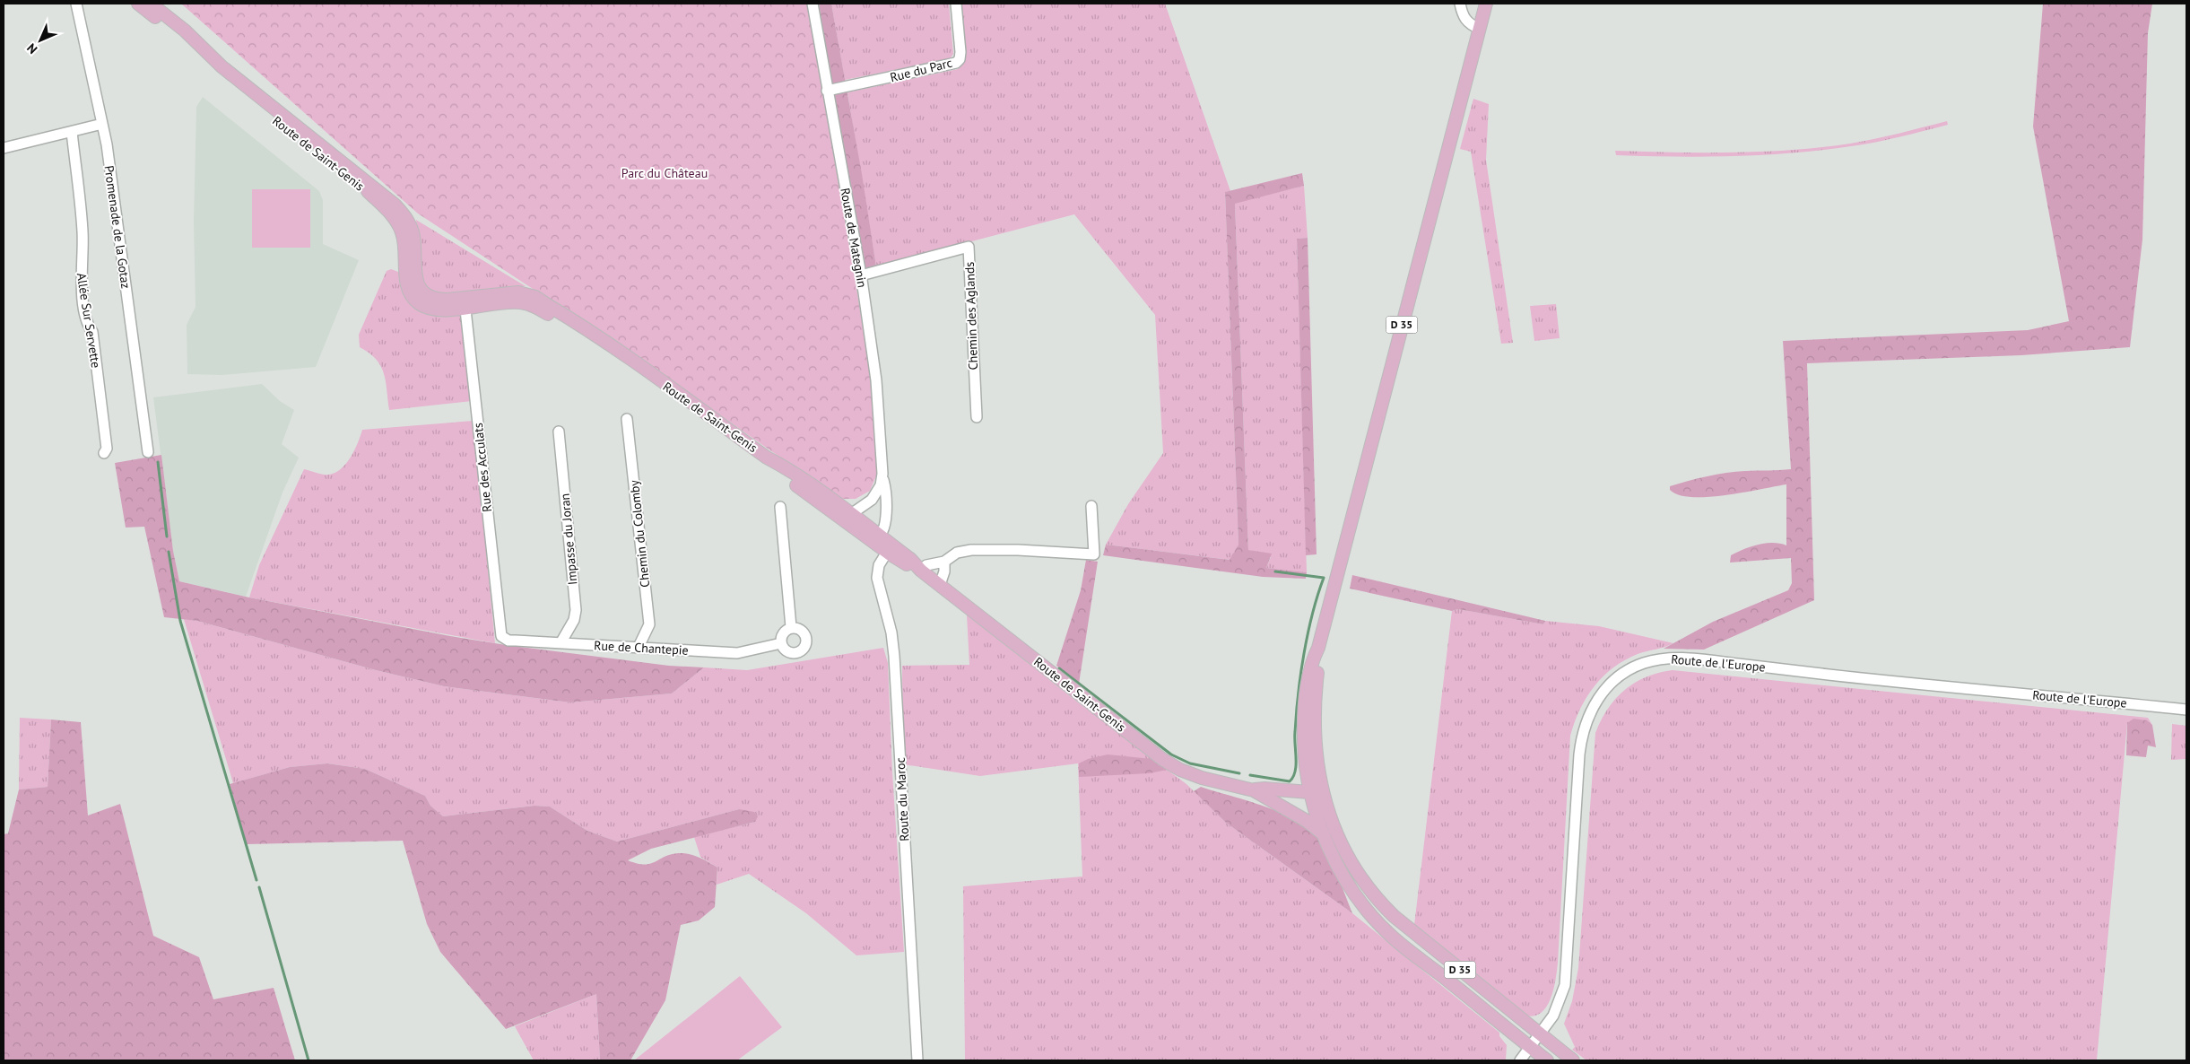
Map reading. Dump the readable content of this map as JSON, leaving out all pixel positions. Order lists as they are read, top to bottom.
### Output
{
  "streets": {
    "main road": ["Route de Saint-Genis", "D 35"],
    "street": [
      "Rue du Parc",
      "Promenade de la Gotaz",
      "Route de Mategnin",
      "Chemin des Aglands",
      "Allée Sur Servette",
      "Rue des Acculats",
      "Chemin du Colomby",
      "Impasse du Joran",
      "Rue de Chantepie",
      "Route de l'Europe",
      "Route du Maroc"
    ]
  },
  "crossings": [
    ["Rue du Parc", "Route de Mategnin"],
    ["Route de Saint-Genis", "Route de Mategnin"],
    ["Route de Saint-Genis", "D 35"],
    ["Route de Saint-Genis", "Rue des Acculats"],
    ["Route de Saint-Genis", "Route du Maroc"],
    ["Route de Mategnin", "Chemin des Aglands"],
    ["D 35", "Route de l'Europe"],
    ["Rue des Acculats", "Rue de Chantepie"],
    ["Chemin du Colomby", "Rue de Chantepie"],
    ["Impasse du Joran", "Rue de Chantepie"]
  ],
  "parks": ["Parc du Château"],
  "north": "bottom left"
}
